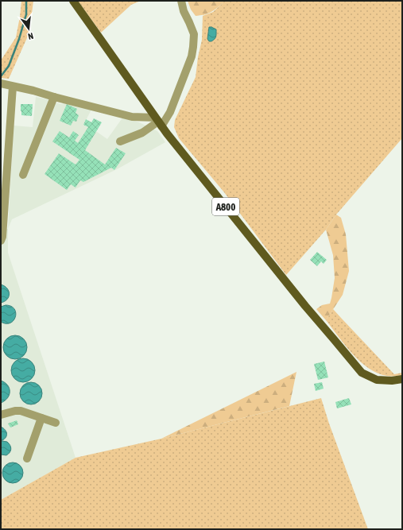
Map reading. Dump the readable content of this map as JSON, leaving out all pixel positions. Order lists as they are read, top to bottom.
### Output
{
  "streets": {
    "main road": ["A800"]
  },
  "north": "bottom"
}
